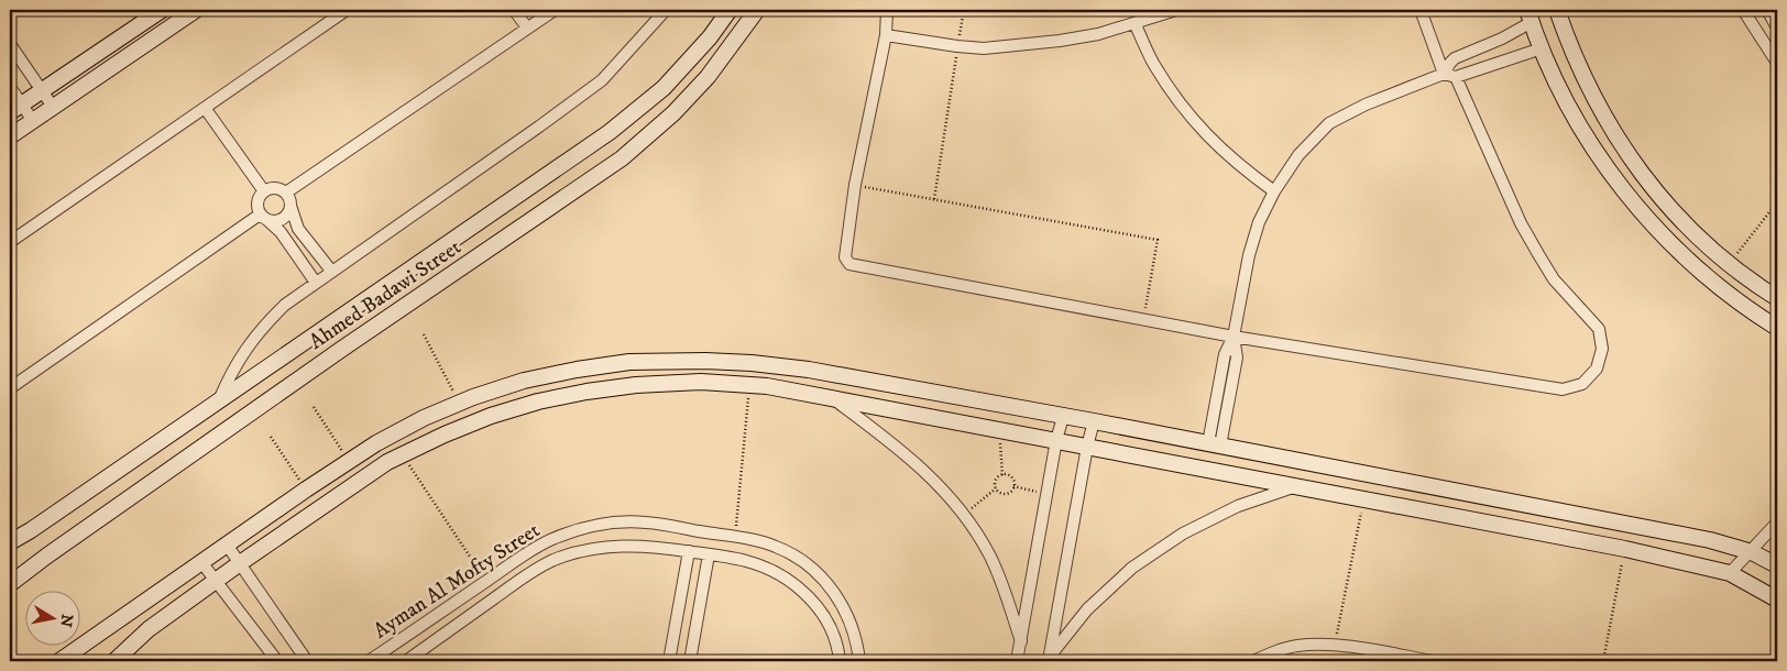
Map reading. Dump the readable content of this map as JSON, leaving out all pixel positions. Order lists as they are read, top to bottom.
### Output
{
  "streets": {
    "street": ["Ahmed Badawi Street", "Ayman Al Mofty Street"]
  },
  "north": "right"
}
